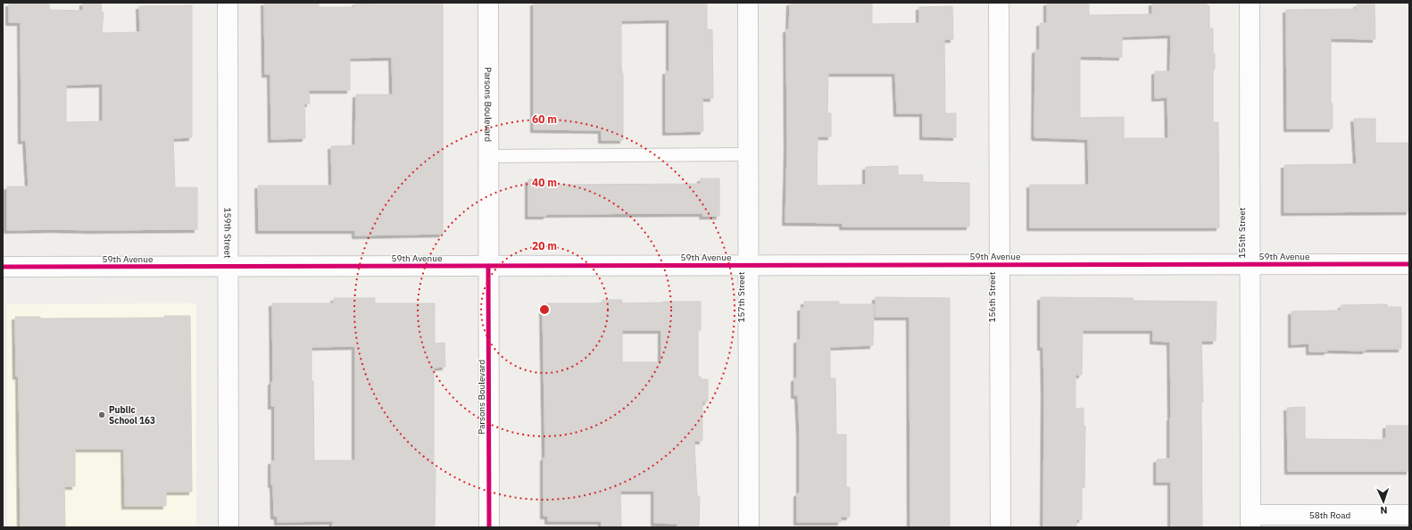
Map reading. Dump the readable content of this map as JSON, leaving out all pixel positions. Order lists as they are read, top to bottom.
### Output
{
  "streets": {
    "street": [
      "Parsons Boulevard",
      "159th Street",
      "155th Street",
      "59th Avenue",
      "157th Street",
      "156th Street",
      "58th Road"
    ]
  },
  "crossings": [
    ["Parsons Boulevard", "59th Avenue"],
    ["159th Street", "59th Avenue"],
    ["155th Street", "59th Avenue"],
    ["155th Street", "58th Road"],
    ["59th Avenue", "157th Street"],
    ["59th Avenue", "156th Street"]
  ],
  "places": ["Public School 163"],
  "north": "bottom",
  "rings": ["60 m", "40 m", "20 m"]
}
